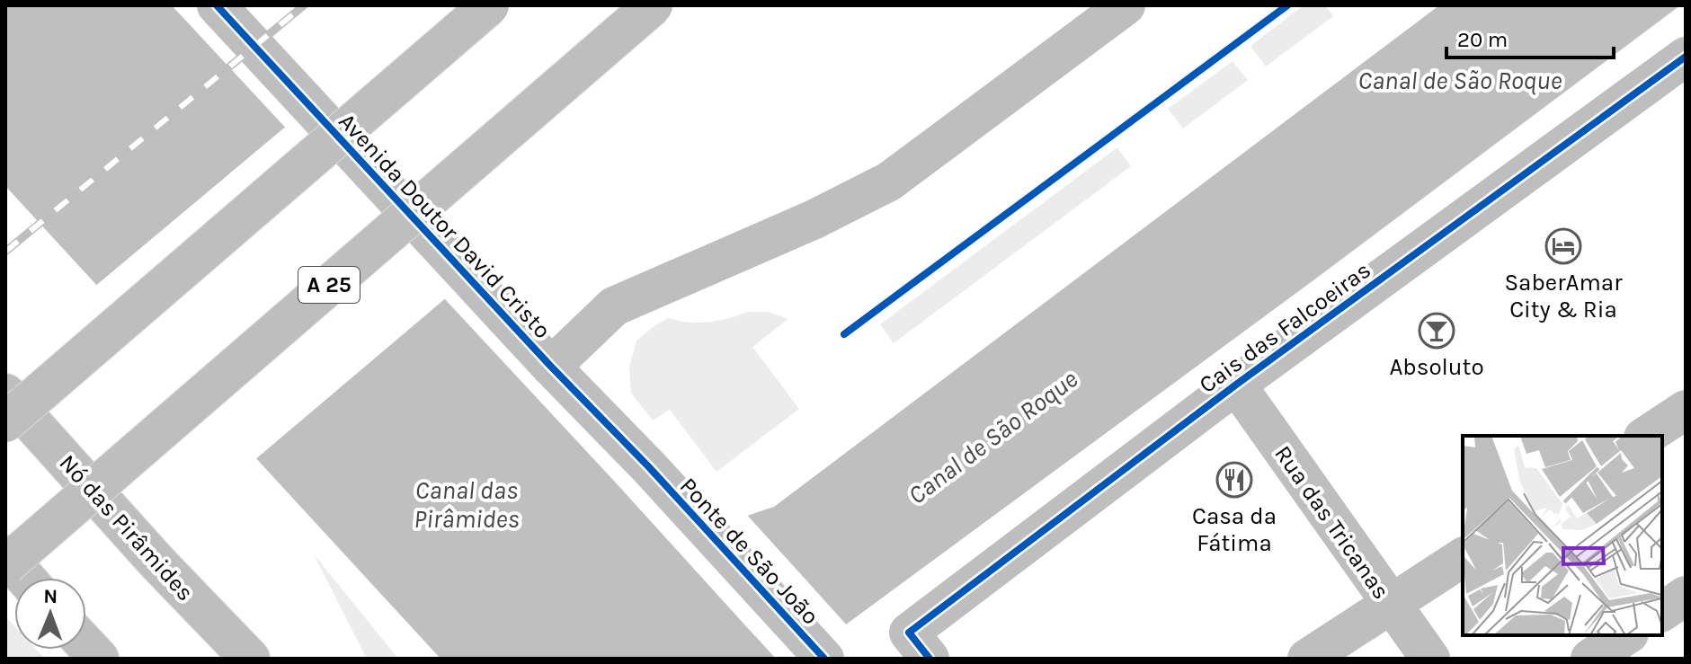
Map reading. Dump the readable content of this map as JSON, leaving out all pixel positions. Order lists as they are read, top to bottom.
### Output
{
  "streets": {
    "main road": [
      "Avenida Doutor David Cristo",
      "A 25",
      "Cais das Falcoeiras",
      "Rua das Tricanas",
      "Nó das Pirâmides",
      "Ponte de São João"
    ]
  },
  "crossings": [
    ["Avenida Doutor David Cristo", "Ponte de São João"],
    ["Cais das Falcoeiras", "Rua das Tricanas"]
  ],
  "water": ["Canal de São Roque", "Canal das Pirâmides"],
  "places": {
    "hotel": ["SaberAmar City & Ria"],
    "bar": ["Absoluto"],
    "restaurant": ["Casa da Fátima"]
  },
  "scale_bar": "20 m",
  "north": "top"
}
